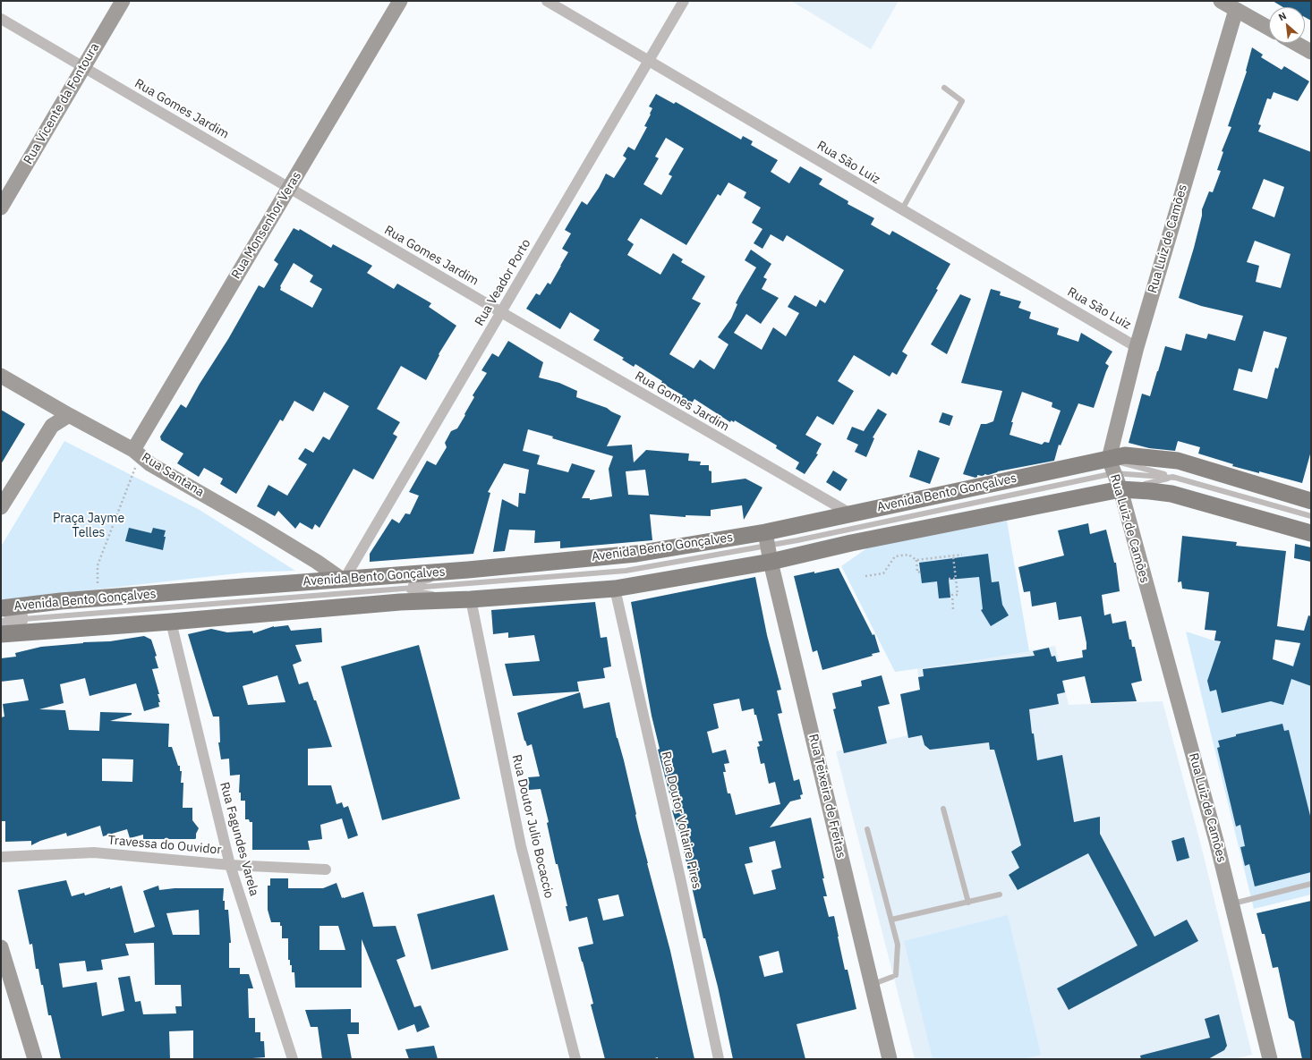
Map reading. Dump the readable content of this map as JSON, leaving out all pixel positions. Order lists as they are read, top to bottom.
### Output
{
  "streets": {
    "main road": ["Avenida Bento Gonçalves"],
    "street": [
      "Rua Vicente da Fontoura",
      "Rua Gomes Jardim",
      "Rua São Luiz",
      "Rua Monsenhor Veras",
      "Rua Luiz de Camões",
      "Rua Veador Porto",
      "Rua Santana",
      "Rua Teixeira de Freitas",
      "Rua Doutor Voltaire Pires",
      "Rua Doutor Julio Bocaccio",
      "Rua Fagundes Varela",
      "Travessa do Ouvidor"
    ]
  },
  "crossings": [
    ["Rua Vicente da Fontoura", "Rua Gomes Jardim"],
    ["Rua Gomes Jardim", "Rua Monsenhor Veras"],
    ["Rua Gomes Jardim", "Rua Veador Porto"],
    ["Rua Gomes Jardim", "Avenida Bento Gonçalves"],
    ["Rua São Luiz", "Rua Luiz de Camões"],
    ["Rua São Luiz", "Rua Veador Porto"],
    ["Rua Monsenhor Veras", "Rua Santana"],
    ["Rua Luiz de Camões", "Avenida Bento Gonçalves"],
    ["Rua Veador Porto", "Rua Santana"],
    ["Rua Veador Porto", "Avenida Bento Gonçalves"],
    ["Rua Santana", "Avenida Bento Gonçalves"],
    ["Avenida Bento Gonçalves", "Rua Teixeira de Freitas"],
    ["Avenida Bento Gonçalves", "Rua Doutor Voltaire Pires"],
    ["Avenida Bento Gonçalves", "Rua Doutor Julio Bocaccio"],
    ["Avenida Bento Gonçalves", "Rua Fagundes Varela"],
    ["Rua Fagundes Varela", "Travessa do Ouvidor"]
  ],
  "parks": ["Praça Jayme Telles"],
  "north": "top left"
}
